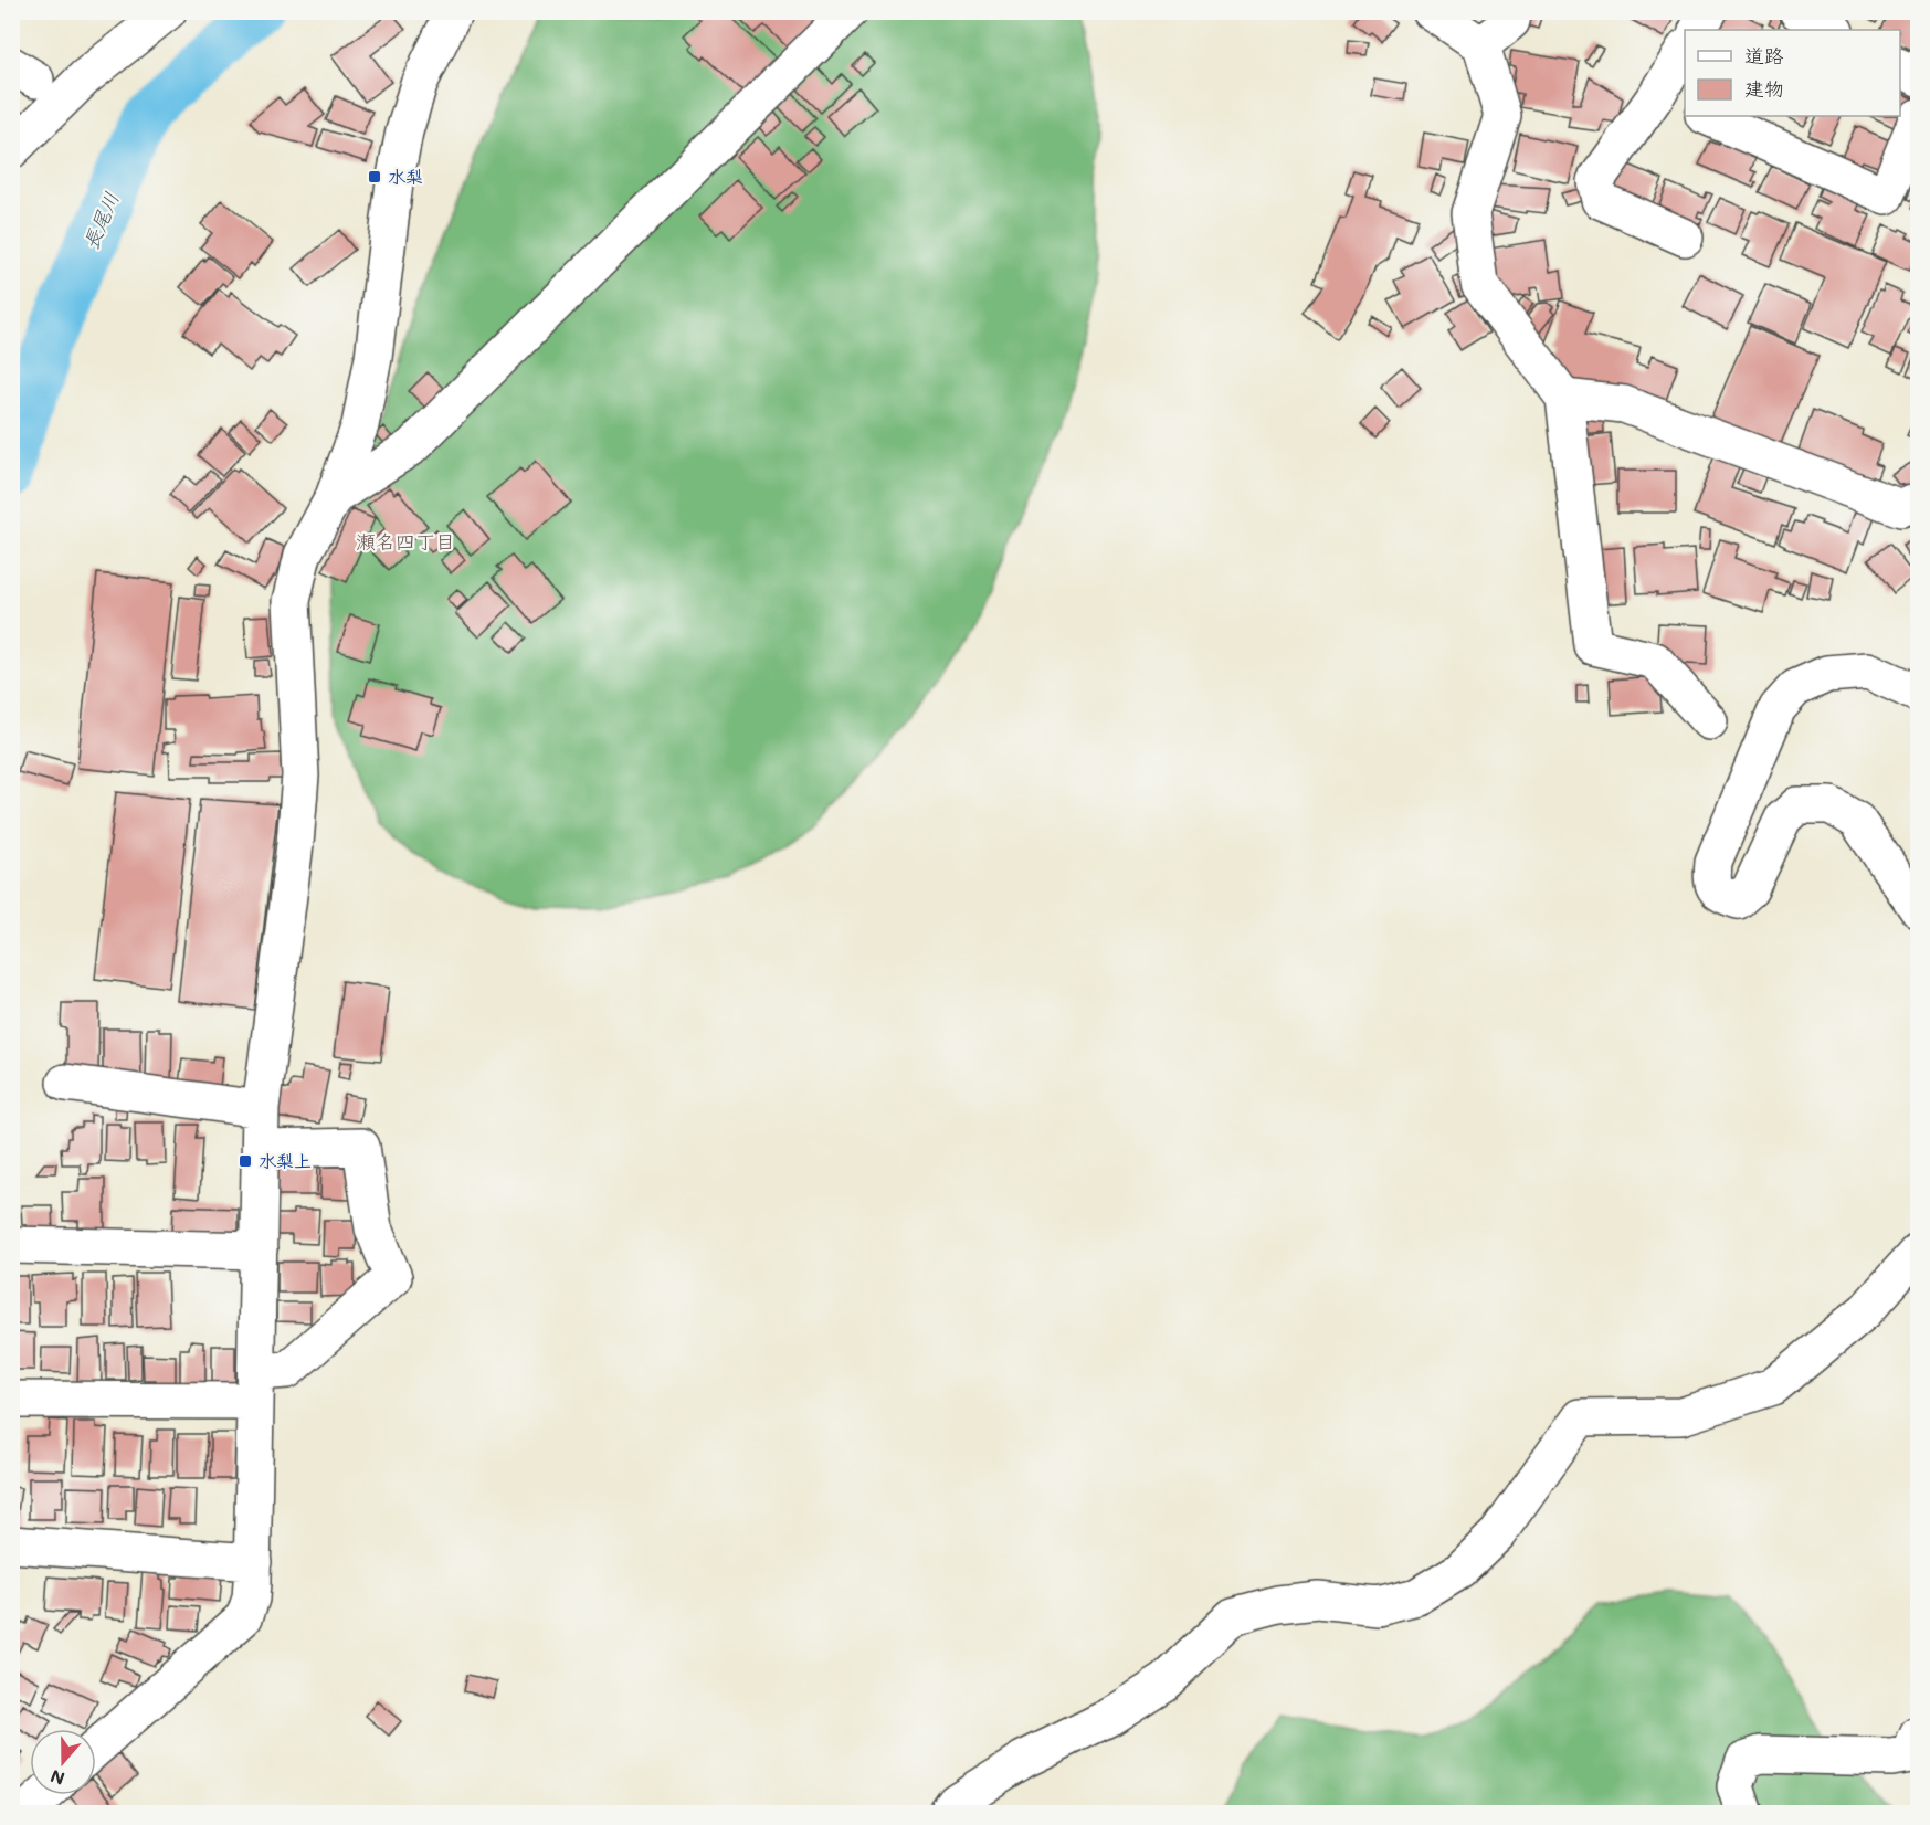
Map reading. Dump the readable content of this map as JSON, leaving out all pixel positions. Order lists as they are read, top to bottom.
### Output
{
  "districts": ["瀬名四丁目"],
  "water": ["長尾川"],
  "places": {
    "transit": ["水梨", "水梨上"]
  },
  "legend": ["道路", "建物"],
  "north": "bottom"
}
